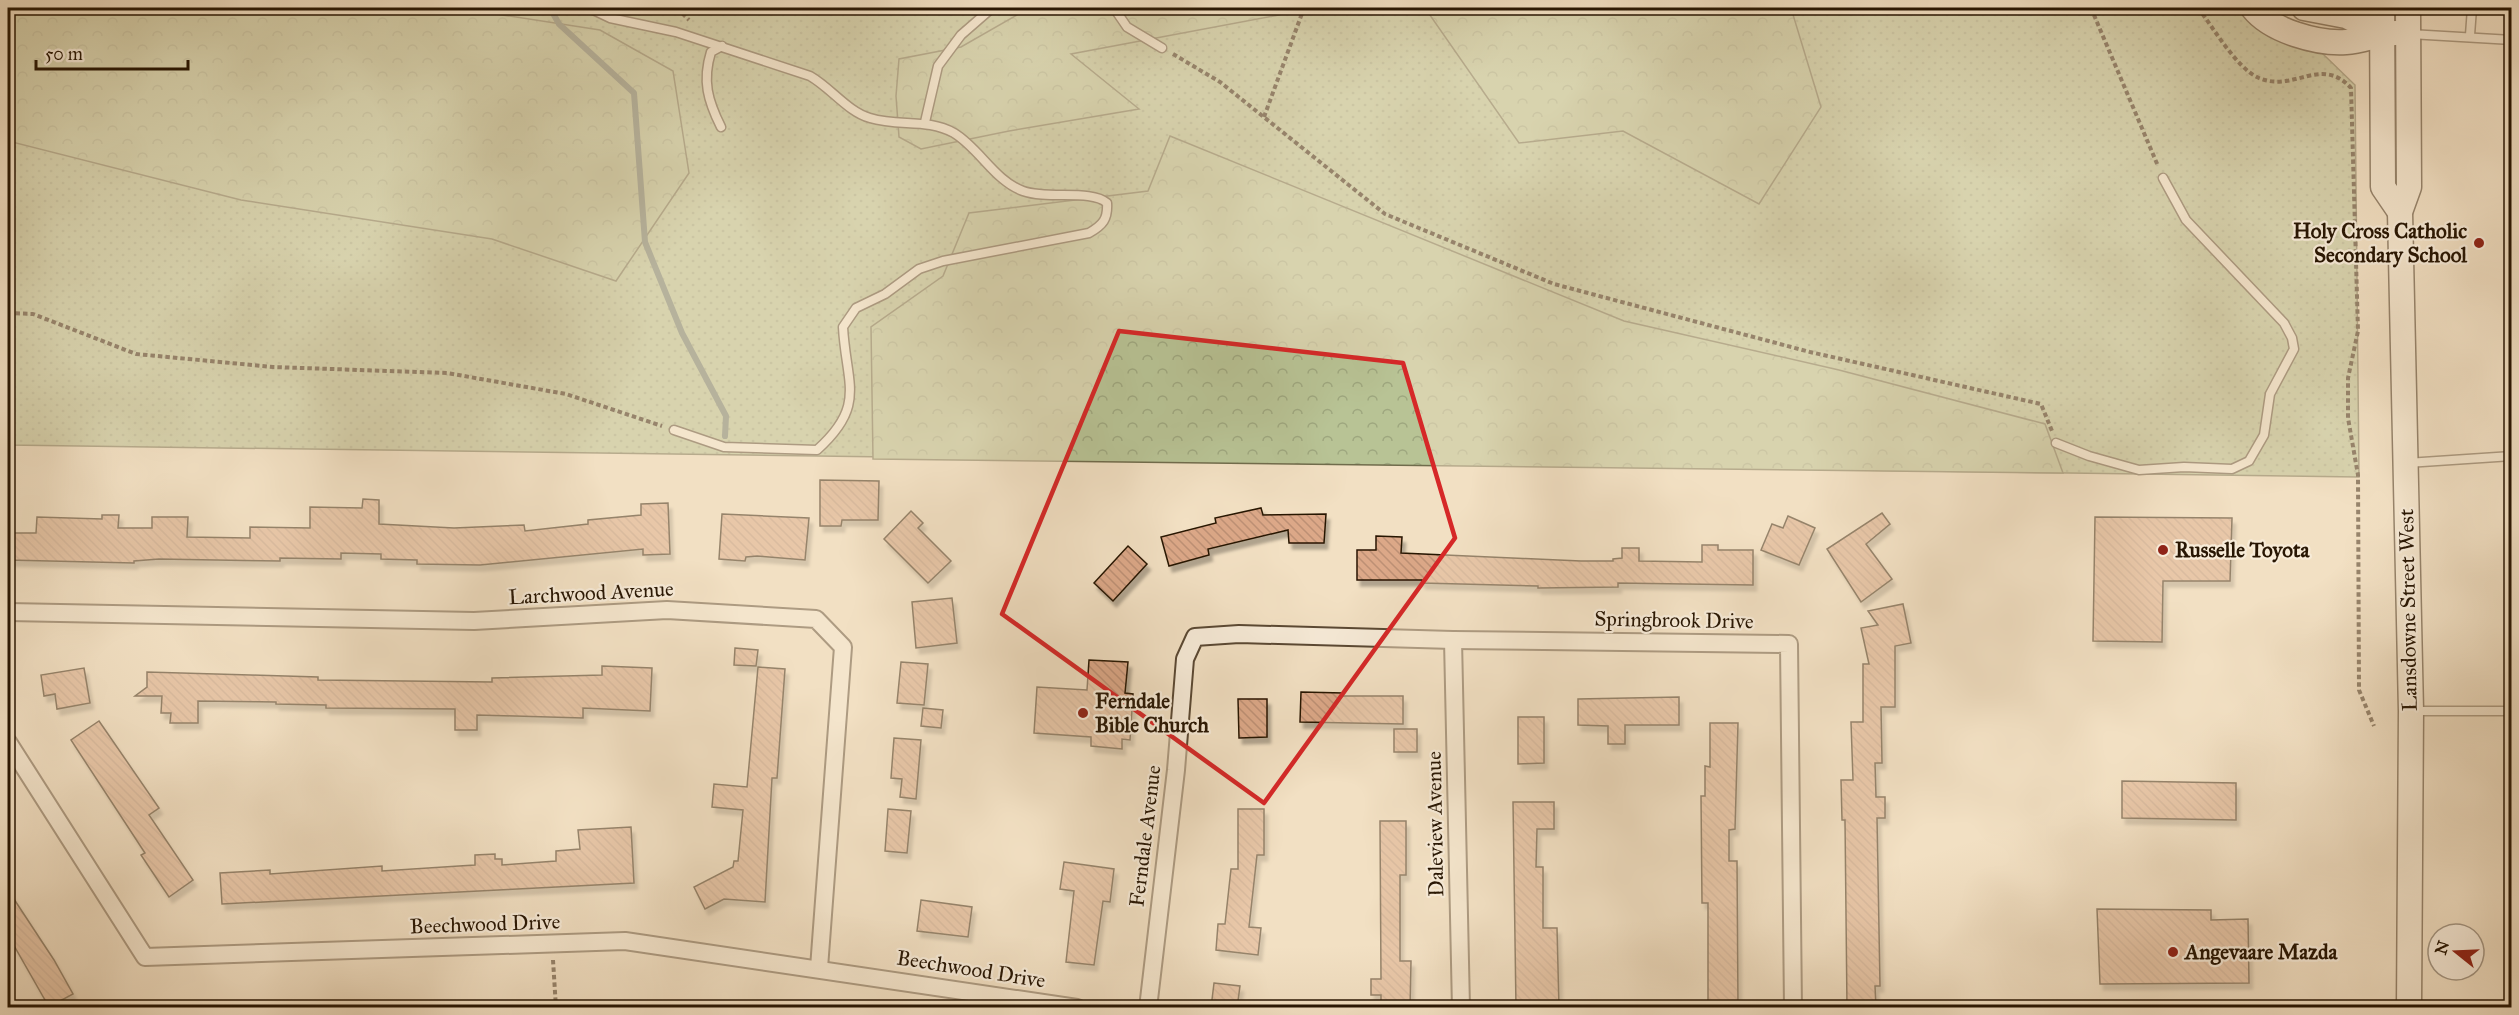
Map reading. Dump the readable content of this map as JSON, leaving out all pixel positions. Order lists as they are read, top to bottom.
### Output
{
  "streets": {
    "main road": ["Lansdowne Street West"],
    "street": [
      "Larchwood Avenue",
      "Springbrook Drive",
      "Daleview Avenue",
      "Ferndale Avenue",
      "Beechwood Drive"
    ]
  },
  "crossings": [
    ["Larchwood Avenue", "Beechwood Drive"],
    ["Springbrook Drive", "Daleview Avenue"],
    ["Springbrook Drive", "Ferndale Avenue"]
  ],
  "places": [
    "Holy Cross Catholic Secondary School",
    "Russelle Toyota",
    "Ferndale Bible Church",
    "Angevaare Mazda"
  ],
  "scale_bar": "50 m",
  "north": "left"
}
